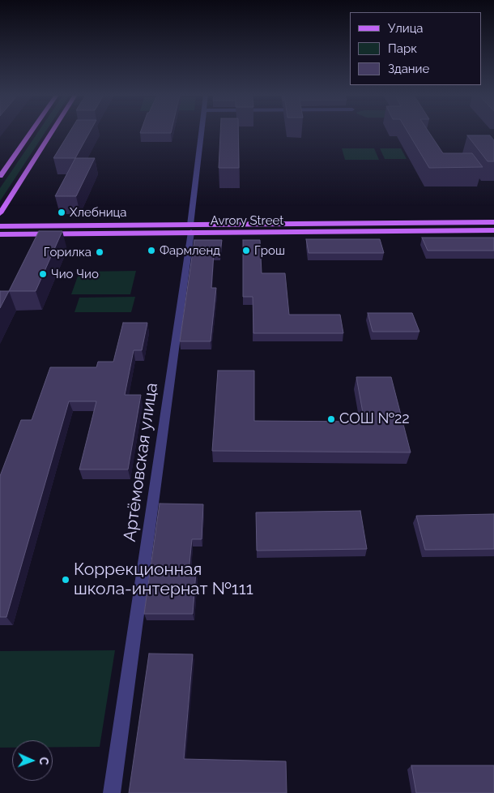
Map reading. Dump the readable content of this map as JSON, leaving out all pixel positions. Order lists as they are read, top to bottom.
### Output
{
  "streets": {
    "main road": ["Avrory Street"],
    "street": ["Артёмовская улица"]
  },
  "crossings": [
    ["Avrory Street", "Артёмовская улица"]
  ],
  "places": [
    "Хлебница",
    "Фармленд",
    "Грош",
    "Горилка",
    "Чио Чио",
    "СОШ №22",
    "Коррекционная школа-интернат №111"
  ],
  "legend": ["Улица", "Парк", "Здание"],
  "north": "right"
}
